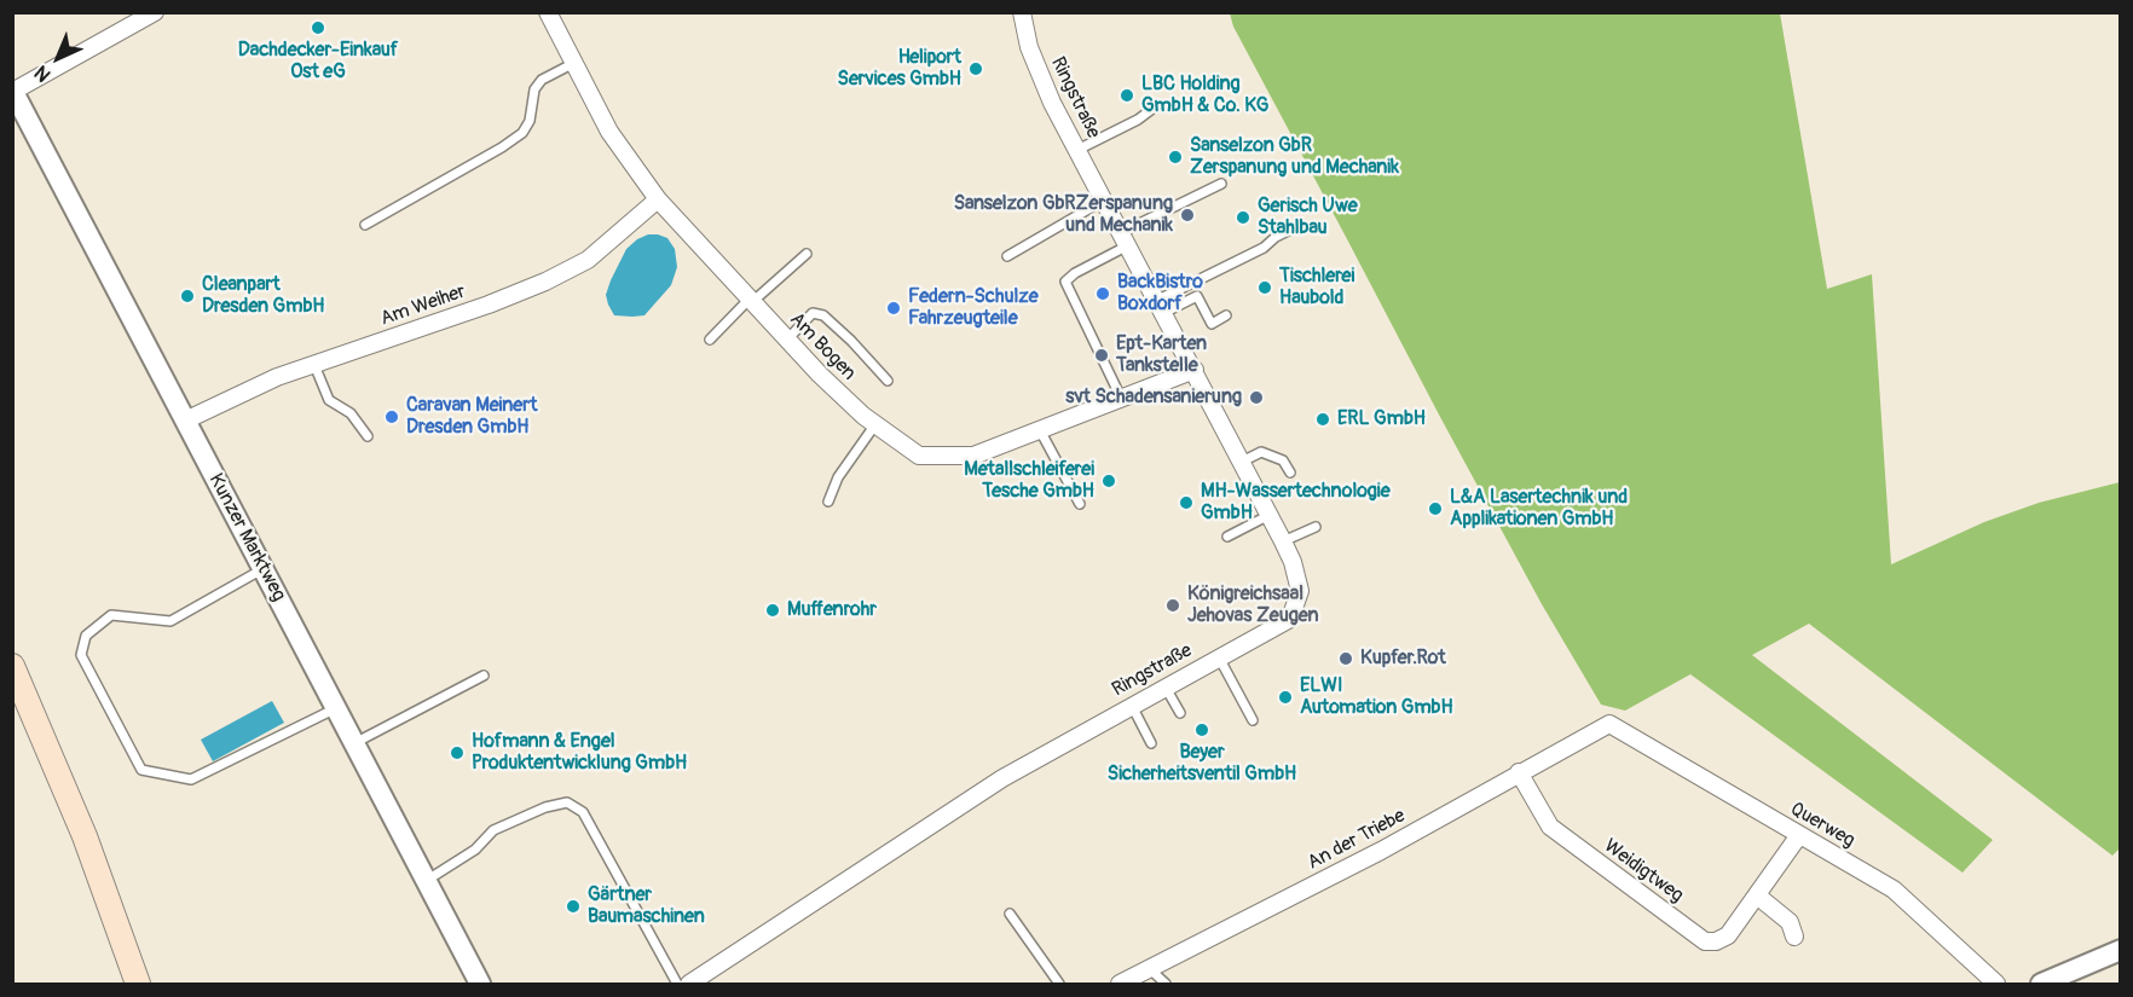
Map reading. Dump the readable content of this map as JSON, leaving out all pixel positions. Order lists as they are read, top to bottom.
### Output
{
  "streets": {
    "street": [
      "Ringstraße",
      "Am Weiher",
      "Am Bogen",
      "Kunzer Marktweg",
      "Querweg",
      "An der Triebe",
      "Weidigtweg"
    ]
  },
  "crossings": [
    ["Ringstraße", "Am Bogen"],
    ["Am Weiher", "Am Bogen"],
    ["Am Weiher", "Kunzer Marktweg"],
    ["Querweg", "An der Triebe"],
    ["Querweg", "Weidigtweg"],
    ["An der Triebe", "Weidigtweg"]
  ],
  "places": [
    "Dachdecker-Einkauf Ost eG",
    "Heliport Services GmbH",
    "LBC Holding GmbH & Co. KG",
    "Sanselzon GbR Zerspanung und Mechanik",
    "Sanselzon GbRZerspanung und Mechanik",
    "Gerisch Uwe Stahlbau",
    "Tischlerei Haubold",
    "BackBistro Boxdorf",
    "Cleanpart Dresden GmbH",
    "Federn-Schulze Fahrzeugteile",
    "Ept-Karten Tankstelle",
    "svt Schadensanierung",
    "Caravan Meinert Dresden GmbH",
    "ERL GmbH",
    "Metallschleiferei Tesche GmbH",
    "MH-Wassertechnologie GmbH",
    "L&A Lasertechnik und Applikationen GmbH",
    "Königreichsaal Jehovas Zeugen",
    "Muffenrohr",
    "Kupfer.Rot",
    "ELWI Automation GmbH",
    "Beyer Sicherheitsventil GmbH",
    "Hofmann & Engel Produktentwicklung GmbH",
    "Gärtner Baumaschinen"
  ],
  "north": "bottom left"
}
